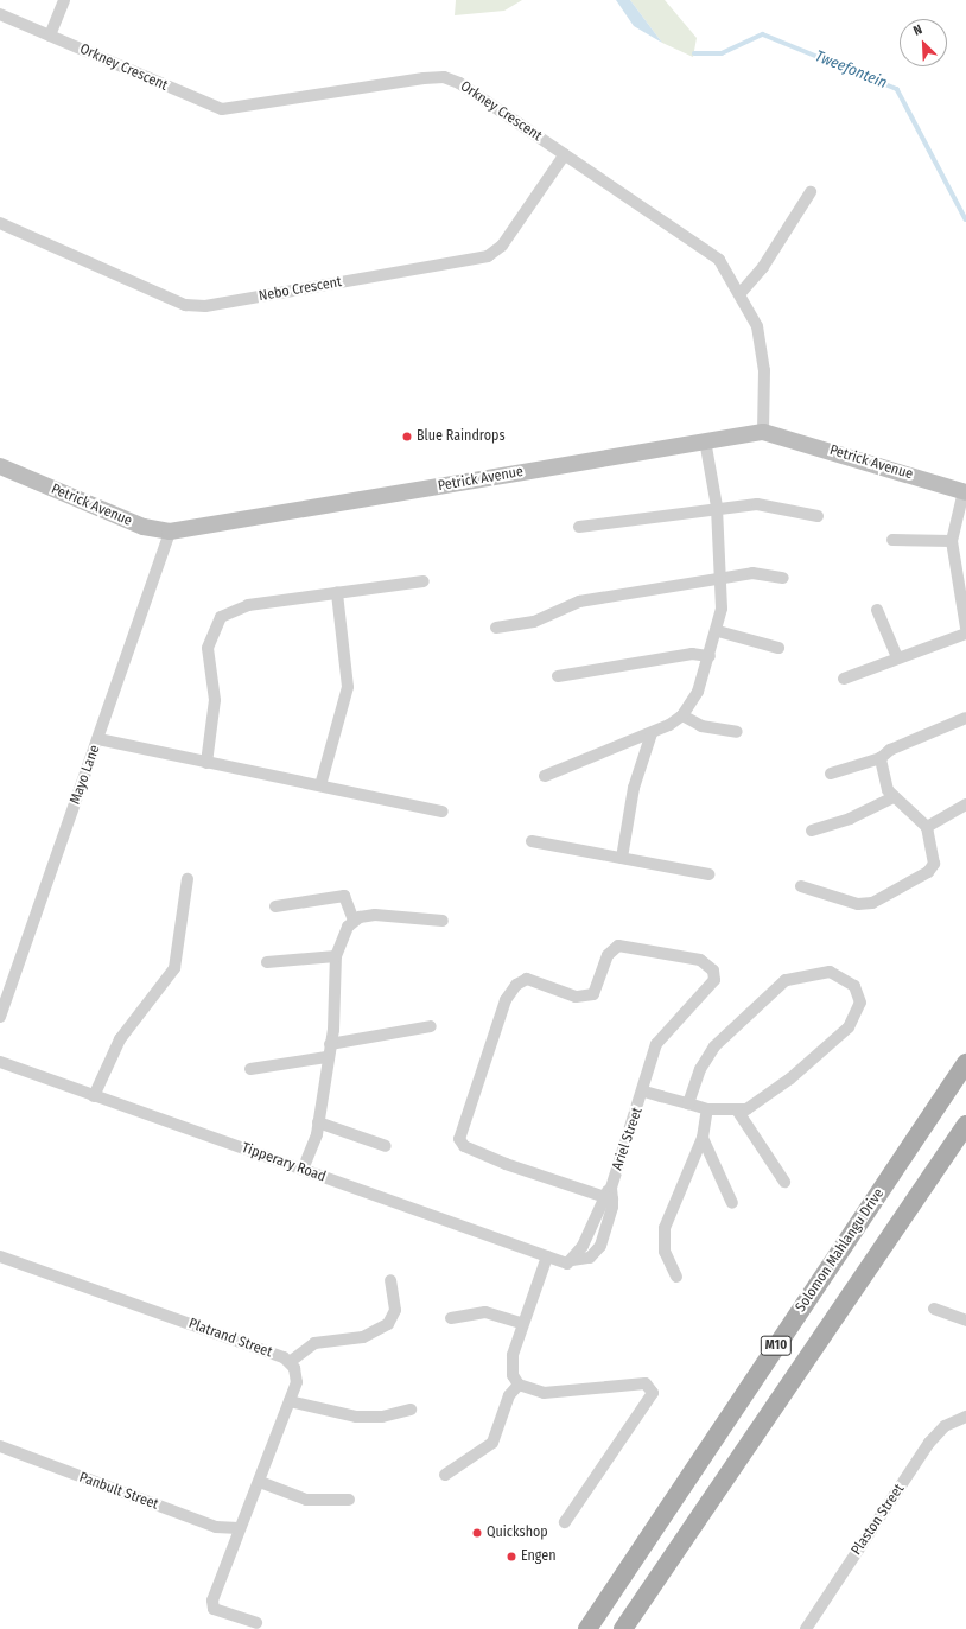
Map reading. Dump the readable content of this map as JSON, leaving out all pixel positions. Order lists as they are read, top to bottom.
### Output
{
  "streets": {
    "main road": ["Solomon Mahlangu Drive", "M10"],
    "street": [
      "Orkney Crescent",
      "Nebo Crescent",
      "Petrick Avenue",
      "Mayo Lane",
      "Ariel Street",
      "Tipperary Road",
      "Platrand Street",
      "Panbult Street",
      "Plaston Street"
    ]
  },
  "crossings": [
    ["Orkney Crescent", "Nebo Crescent"],
    ["Orkney Crescent", "Petrick Avenue"],
    ["Petrick Avenue", "Mayo Lane"],
    ["Ariel Street", "Tipperary Road"],
    ["Platrand Street", "Panbult Street"]
  ],
  "water": ["Tweefontein"],
  "places": ["Blue Raindrops", "Quickshop", "Engen"],
  "north": "top left"
}
